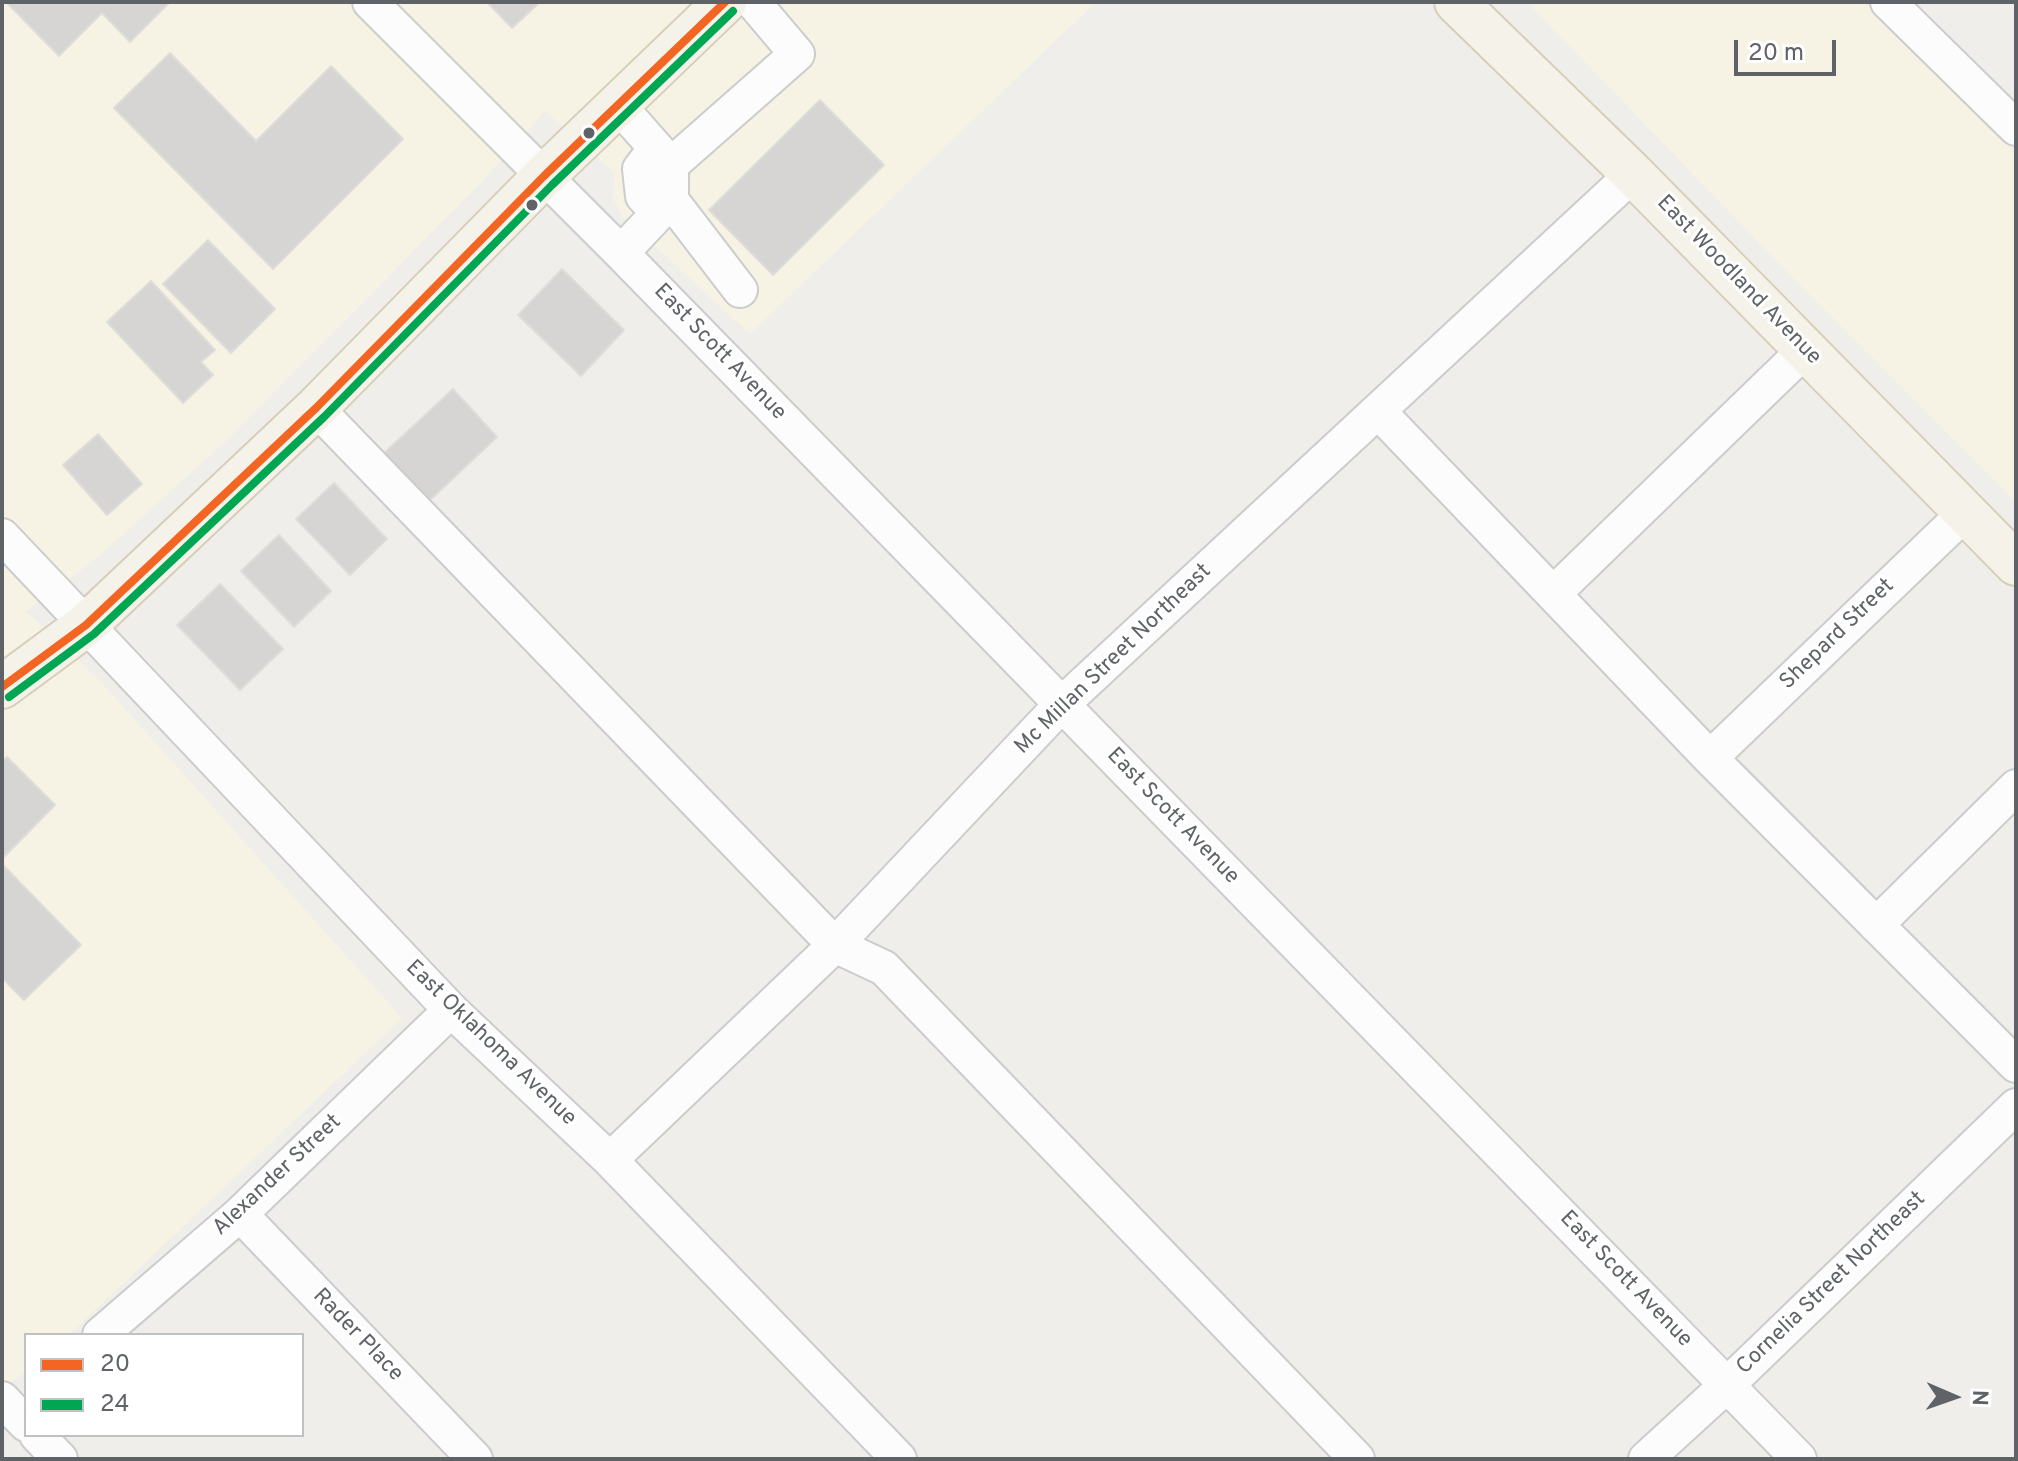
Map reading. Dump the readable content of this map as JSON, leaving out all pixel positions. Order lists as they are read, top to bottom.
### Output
{
  "streets": {
    "main road": ["East Woodland Avenue"],
    "street": [
      "East Scott Avenue",
      "Shepard Street",
      "Mc Millan Street Northeast",
      "East Oklahoma Avenue",
      "Alexander Street",
      "Cornelia Street Northeast",
      "Rader Place"
    ]
  },
  "crossings": [
    ["East Woodland Avenue", "Shepard Street"],
    ["East Woodland Avenue", "Mc Millan Street Northeast"],
    ["East Scott Avenue", "Mc Millan Street Northeast"],
    ["East Scott Avenue", "Cornelia Street Northeast"],
    ["Mc Millan Street Northeast", "East Oklahoma Avenue"],
    ["East Oklahoma Avenue", "Alexander Street"],
    ["Alexander Street", "Rader Place"]
  ],
  "lines": ["transit line 20", "transit line 24"],
  "legend": ["20", "24"],
  "scale_bar": "20 m",
  "north": "right"
}
